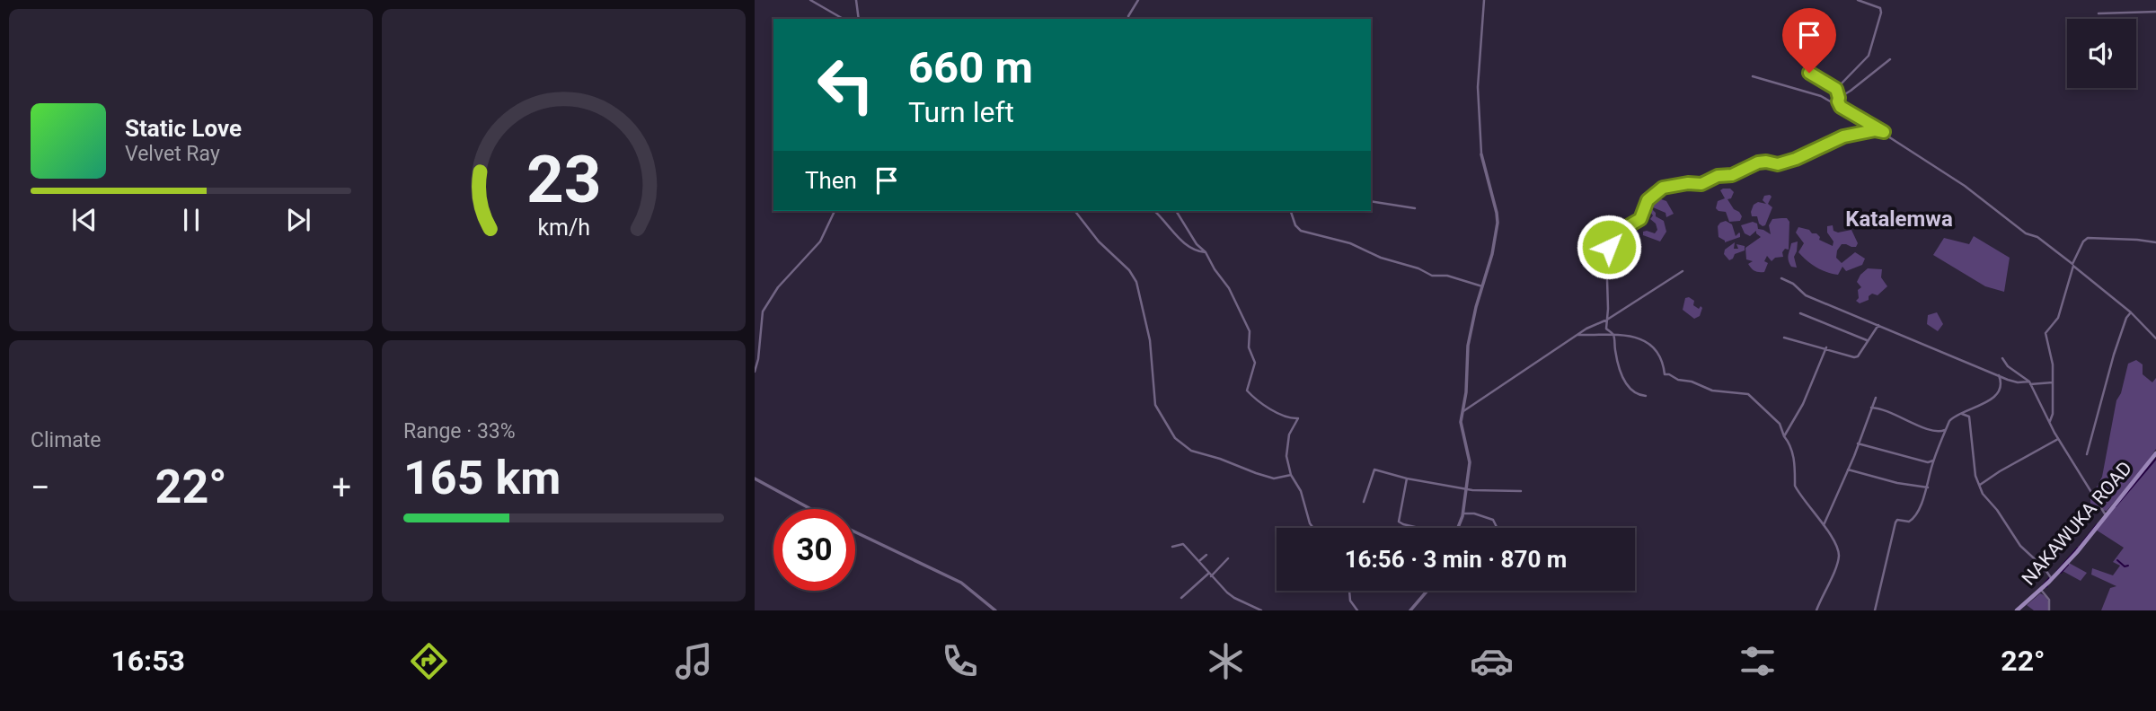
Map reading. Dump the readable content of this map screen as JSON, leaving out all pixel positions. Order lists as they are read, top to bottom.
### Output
{
  "streets": {
    "main road": ["NAKAWUKA ROAD"]
  },
  "districts": ["Katalemwa"],
  "page": {
    "turn": ["660 m", "Turn left"],
    "song": ["Static Love", "Velvet Ray"],
    "then": "Then",
    "tile": [
      "Climate",
      ["Range · 33%", "165 km"]
    ],
    "heat": ["−", "22°", "+"],
    "limit": "30",
    "trip": "16:56 · 3 min · 870 m",
    "tabs": ["16:53", "22°"],
    "gauge": ["23", "km/h"]
  }
}
